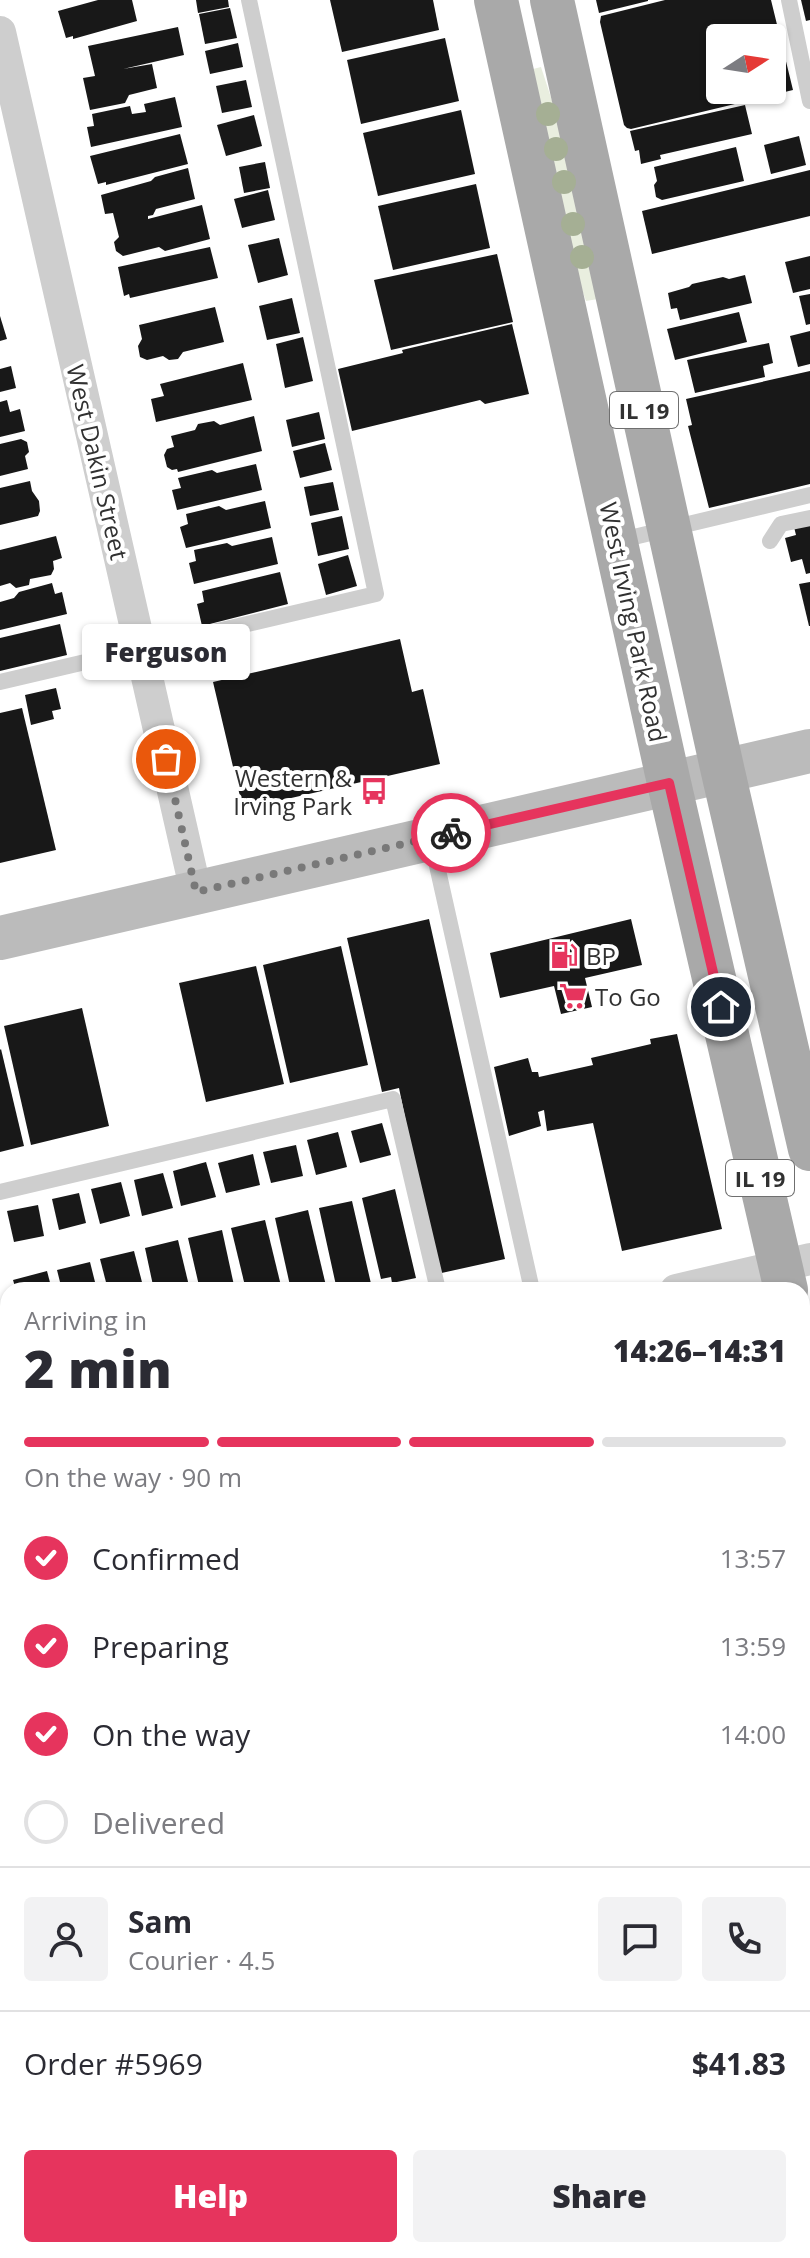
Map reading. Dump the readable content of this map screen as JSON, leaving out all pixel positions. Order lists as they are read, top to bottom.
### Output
{
  "streets": {
    "main road": ["IL 19", "West Irving Park Road"],
    "street": ["West Dakin Street"]
  },
  "places": {
    "other": ["Ferguson"],
    "bus stop": ["Western & Irving Park"],
    "fuel station": ["BP"],
    "supermarket": ["To Go"]
  },
  "north": "right",
  "page": {
    "bubble": "Ferguson",
    "heading": ["2 min", "Arriving in", "14:26–14:31"],
    "panel": [
      "Sam",
      "Courier · 4.5",
      "Order #5969",
      "$41.83"
    ],
    "bar": "On the way · 90 m",
    "list": [
      ["Confirmed", "13:57"],
      ["Preparing", "13:59"],
      ["On the way", "14:00"],
      "Delivered"
    ],
    "buttons": ["Help", "Share"]
  }
}
